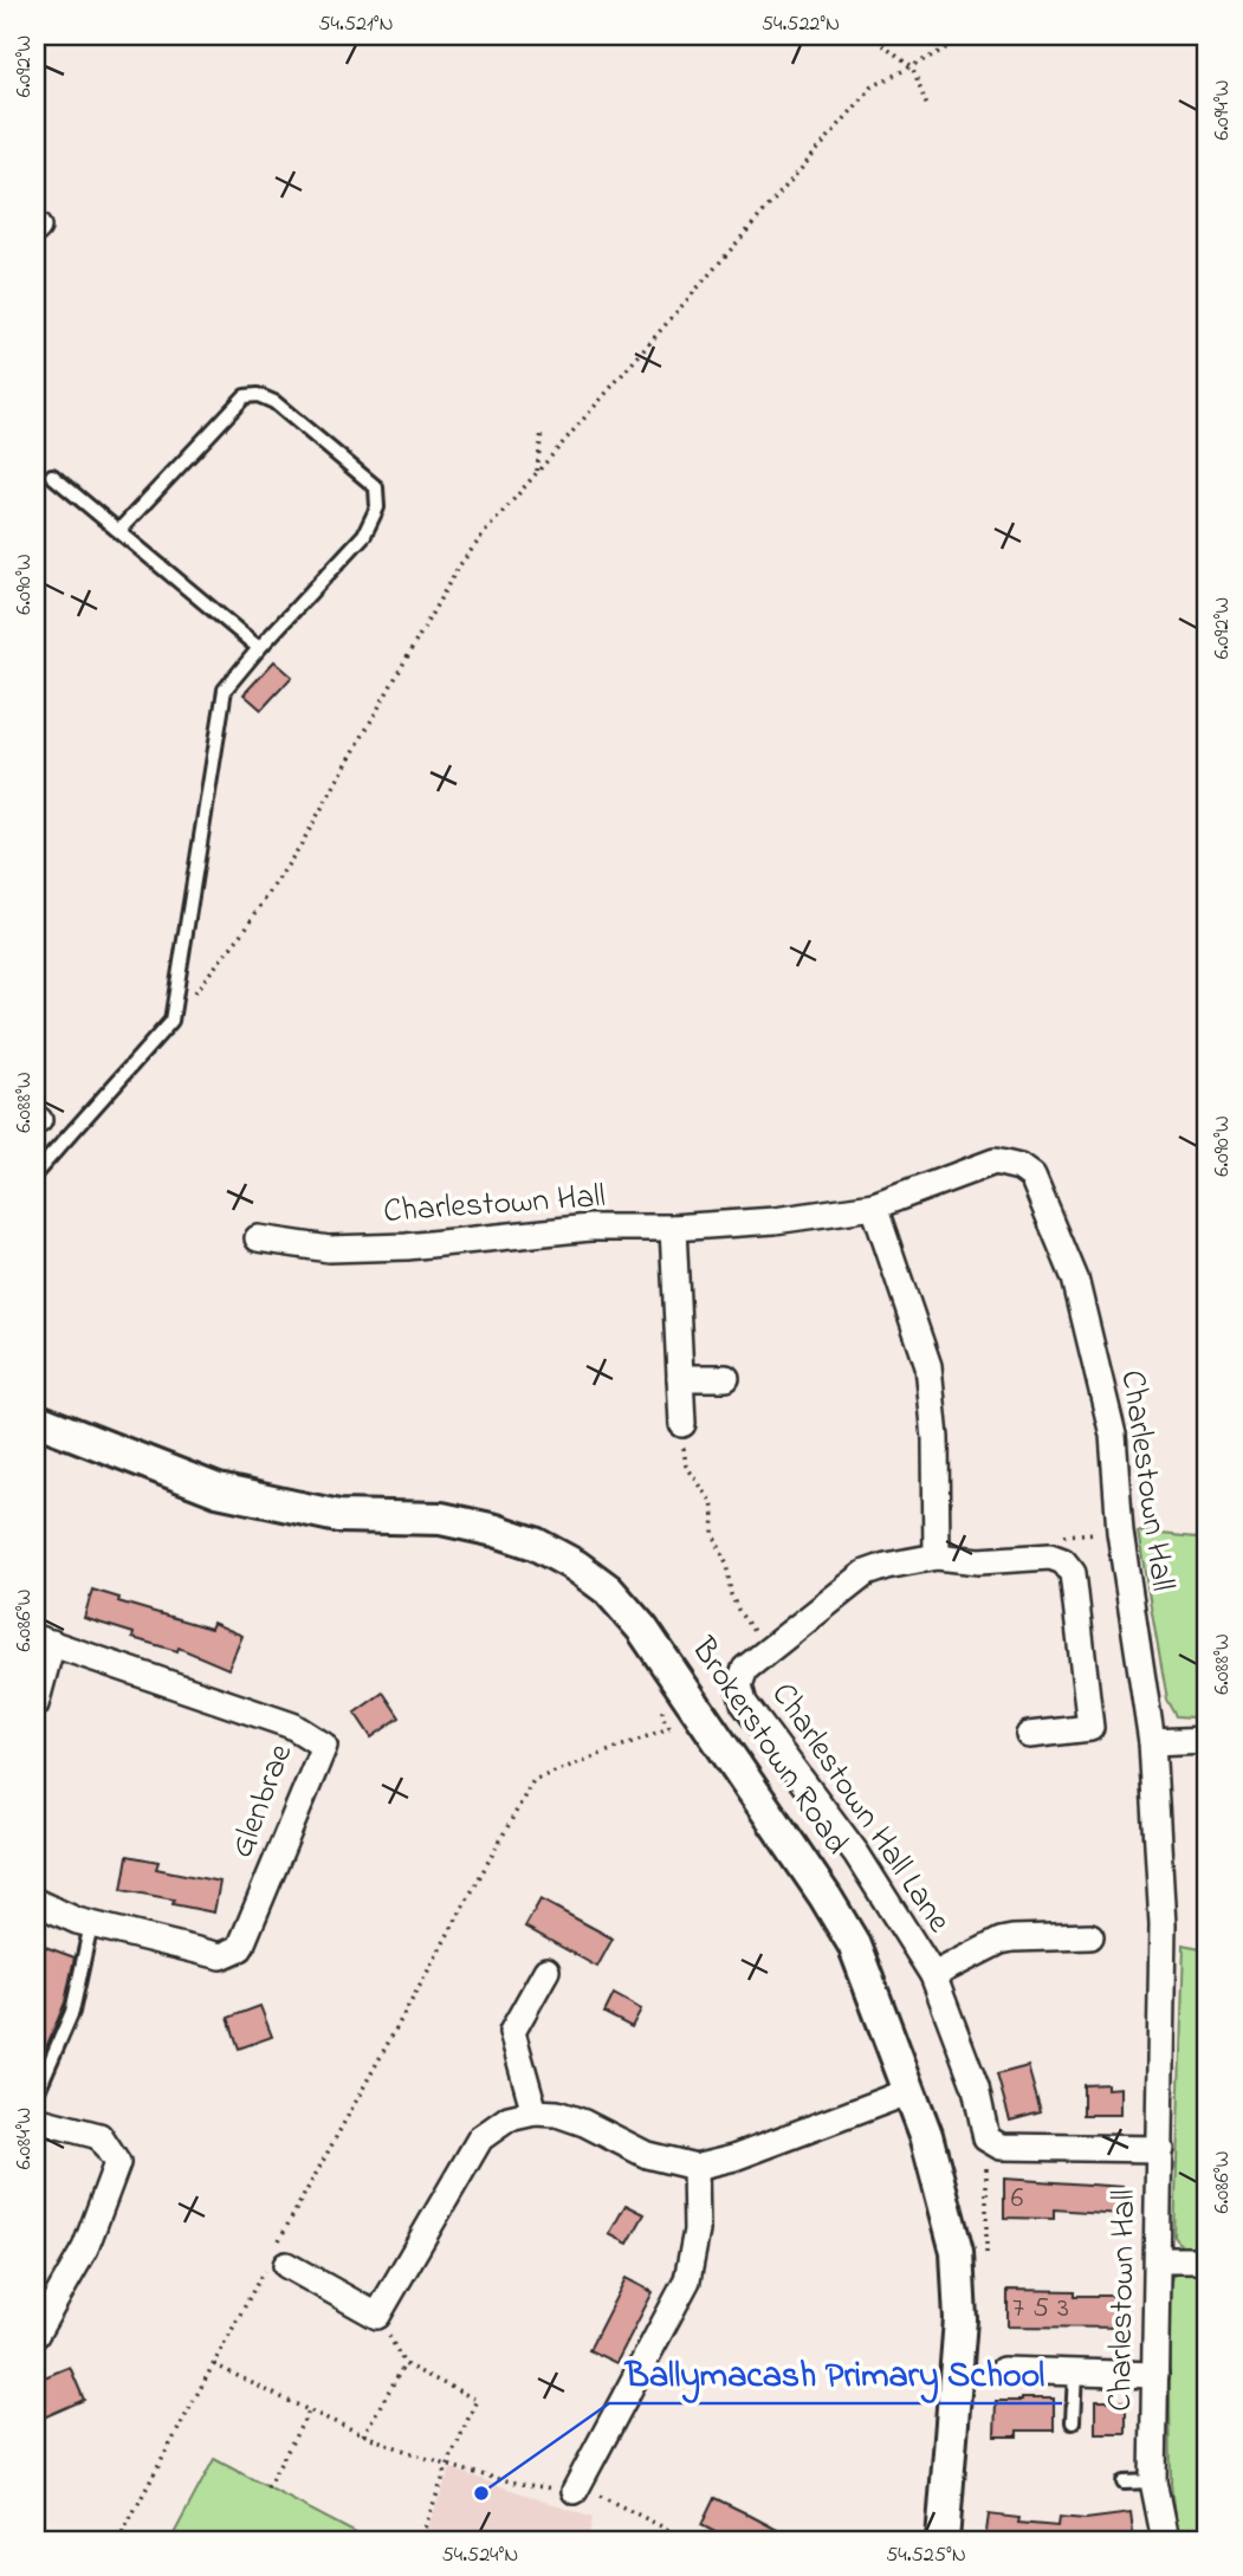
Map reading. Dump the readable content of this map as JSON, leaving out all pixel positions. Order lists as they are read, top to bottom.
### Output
{
  "streets": {
    "street": [
      "Charlestown Hall",
      "Brokerstown Road",
      "Glenbrae",
      "Charlestown Hall Lane"
    ]
  },
  "crossings": [
    ["Charlestown Hall", "Charlestown Hall Lane"]
  ],
  "places": ["Ballymacash Primary School"],
  "house_numbers": [
    "6",
    "7",
    "5",
    "3"
  ],
  "coordinates": [
    "54.521°N",
    "54.522°N",
    "6.092°W",
    "6.094°W",
    "6.090°W",
    "6.088°W",
    "6.086°W",
    "6.084°W",
    "54.524°N",
    "54.525°N"
  ]
}
